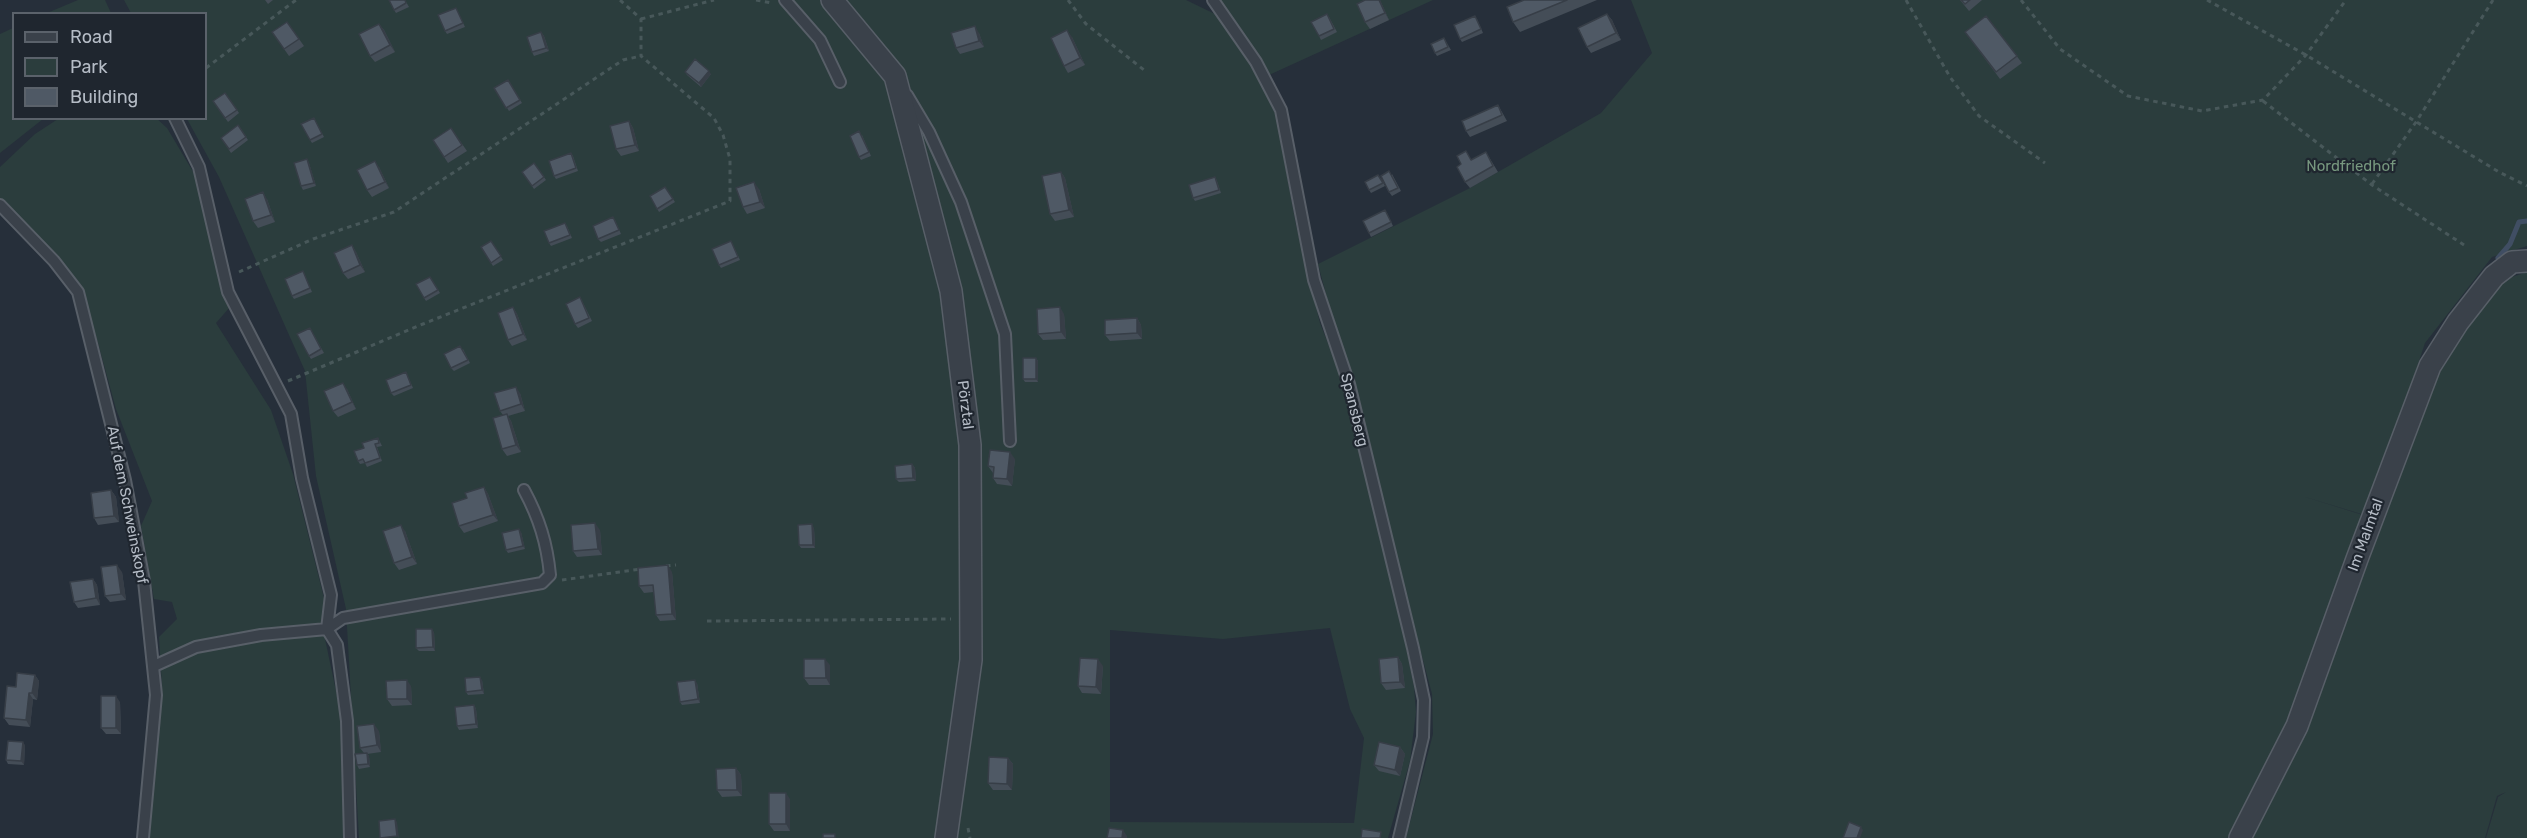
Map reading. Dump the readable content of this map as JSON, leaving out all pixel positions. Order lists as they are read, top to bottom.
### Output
{
  "streets": {
    "street": ["Pörztal", "Im Malmtal"],
    "lane": ["Spansberg", "Auf dem Schweinskopf"]
  },
  "parks": ["Nordfriedhof"],
  "legend": ["Road", "Park", "Building"]
}
